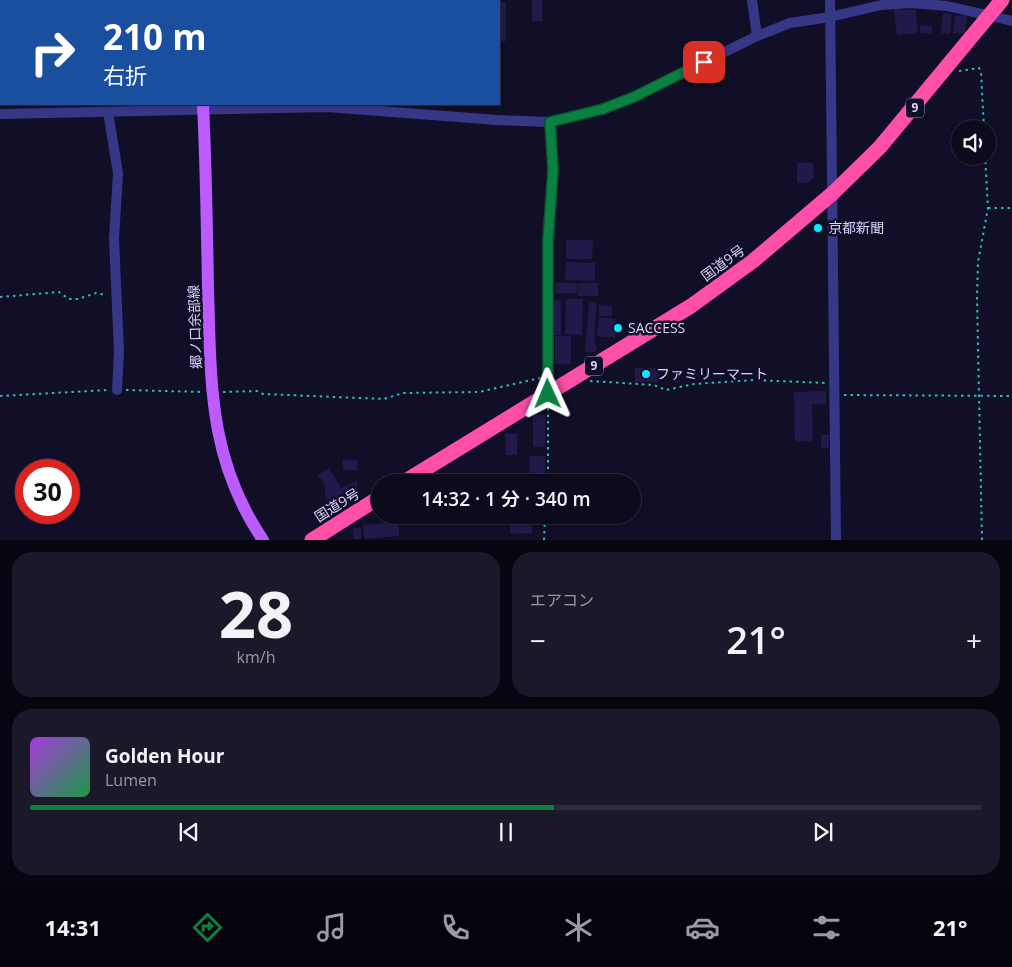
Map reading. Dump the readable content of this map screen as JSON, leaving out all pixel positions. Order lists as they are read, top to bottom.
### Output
{
  "streets": {
    "highway": ["9", "国道9号"],
    "main road": ["郷ノ口余部線"]
  },
  "places": ["京都新聞", "SACCESS", "ファミリーマート"],
  "page": {
    "turn": ["210 m", "右折"],
    "limit": "30",
    "trip": "14:32 · 1 分 · 340 m",
    "tile": [
      ["28", "km/h"],
      "エアコン"
    ],
    "heat": ["−", "21°", "+"],
    "song": ["Golden Hour", "Lumen"],
    "tabs": ["14:31", "21°"]
  }
}
